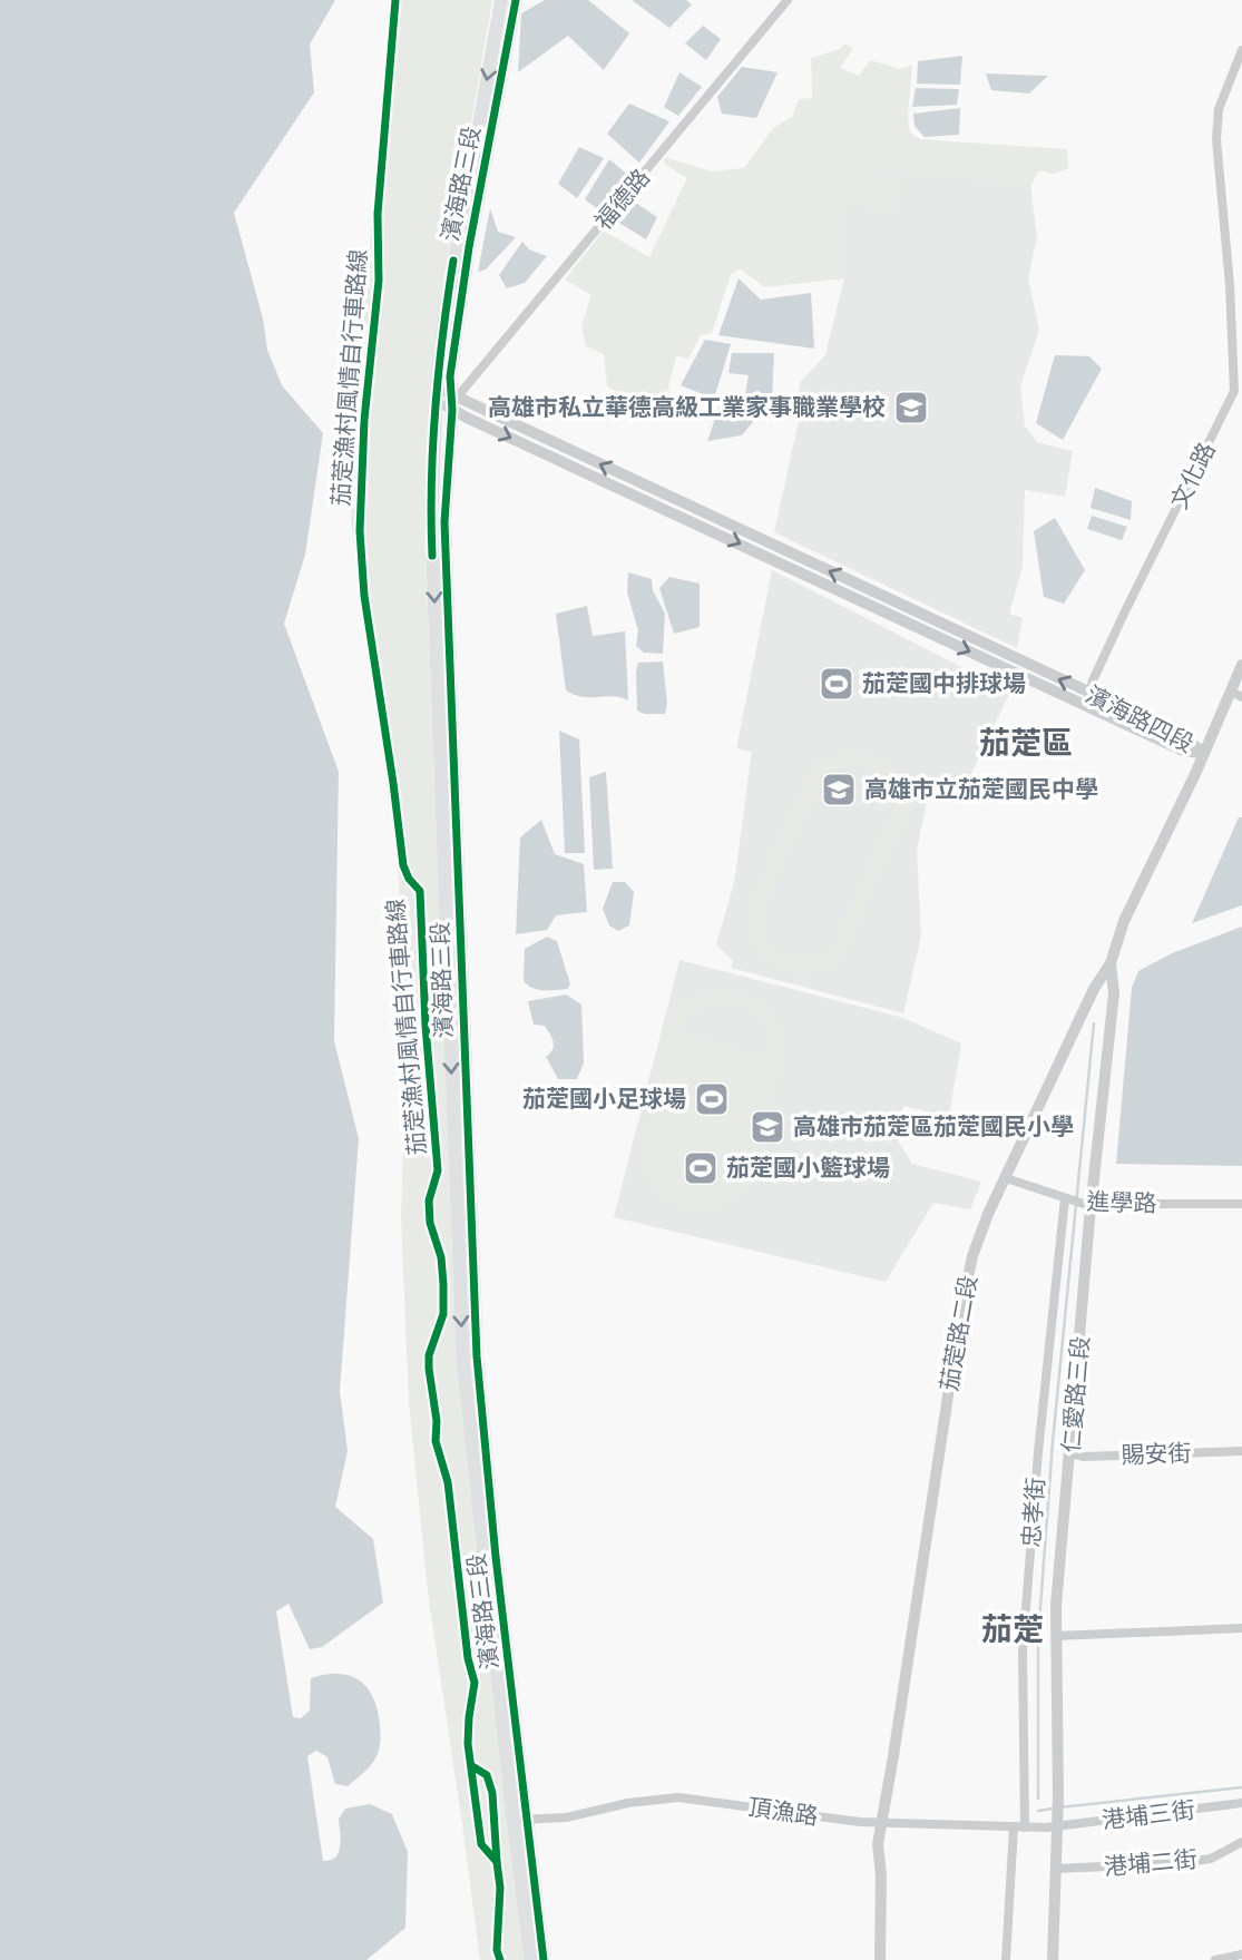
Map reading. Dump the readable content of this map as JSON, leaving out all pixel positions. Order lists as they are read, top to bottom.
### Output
{
  "streets": {
    "main road": ["濱海路三段"],
    "street": [
      "福德路",
      "文化路",
      "濱海路四段",
      "進學路",
      "茄萣路二段",
      "仁愛路三段",
      "賜安街",
      "忠孝街",
      "頂漁路",
      "港埔三街",
      "港埔二街"
    ],
    "cycle path": ["茄萣漁村風情自行車路線"]
  },
  "crossings": [
    ["濱海路三段", "福德路"],
    ["濱海路三段", "濱海路四段"],
    ["濱海路三段", "頂漁路"],
    ["福德路", "濱海路四段"],
    ["文化路", "濱海路四段"],
    ["濱海路四段", "茄萣路二段"],
    ["進學路", "茄萣路二段"],
    ["進學路", "仁愛路三段"],
    ["進學路", "忠孝街"],
    ["茄萣路二段", "仁愛路三段"],
    ["茄萣路二段", "頂漁路"],
    ["仁愛路三段", "賜安街"],
    ["仁愛路三段", "頂漁路"],
    ["仁愛路三段", "港埔三街"],
    ["仁愛路三段", "港埔二街"],
    ["忠孝街", "頂漁路"],
    ["頂漁路", "港埔三街"]
  ],
  "districts": ["茄萣區", "茄萣"],
  "places": {
    "school or university": ["高雄市私立華德高級工業家事職業學校", "高雄市立茄萣國民中學", "高雄市茄萣區茄萣國民小學"],
    "sports": ["茄萣國中排球場", "茄萣國小足球場", "茄萣國小籃球場"]
  }
}
